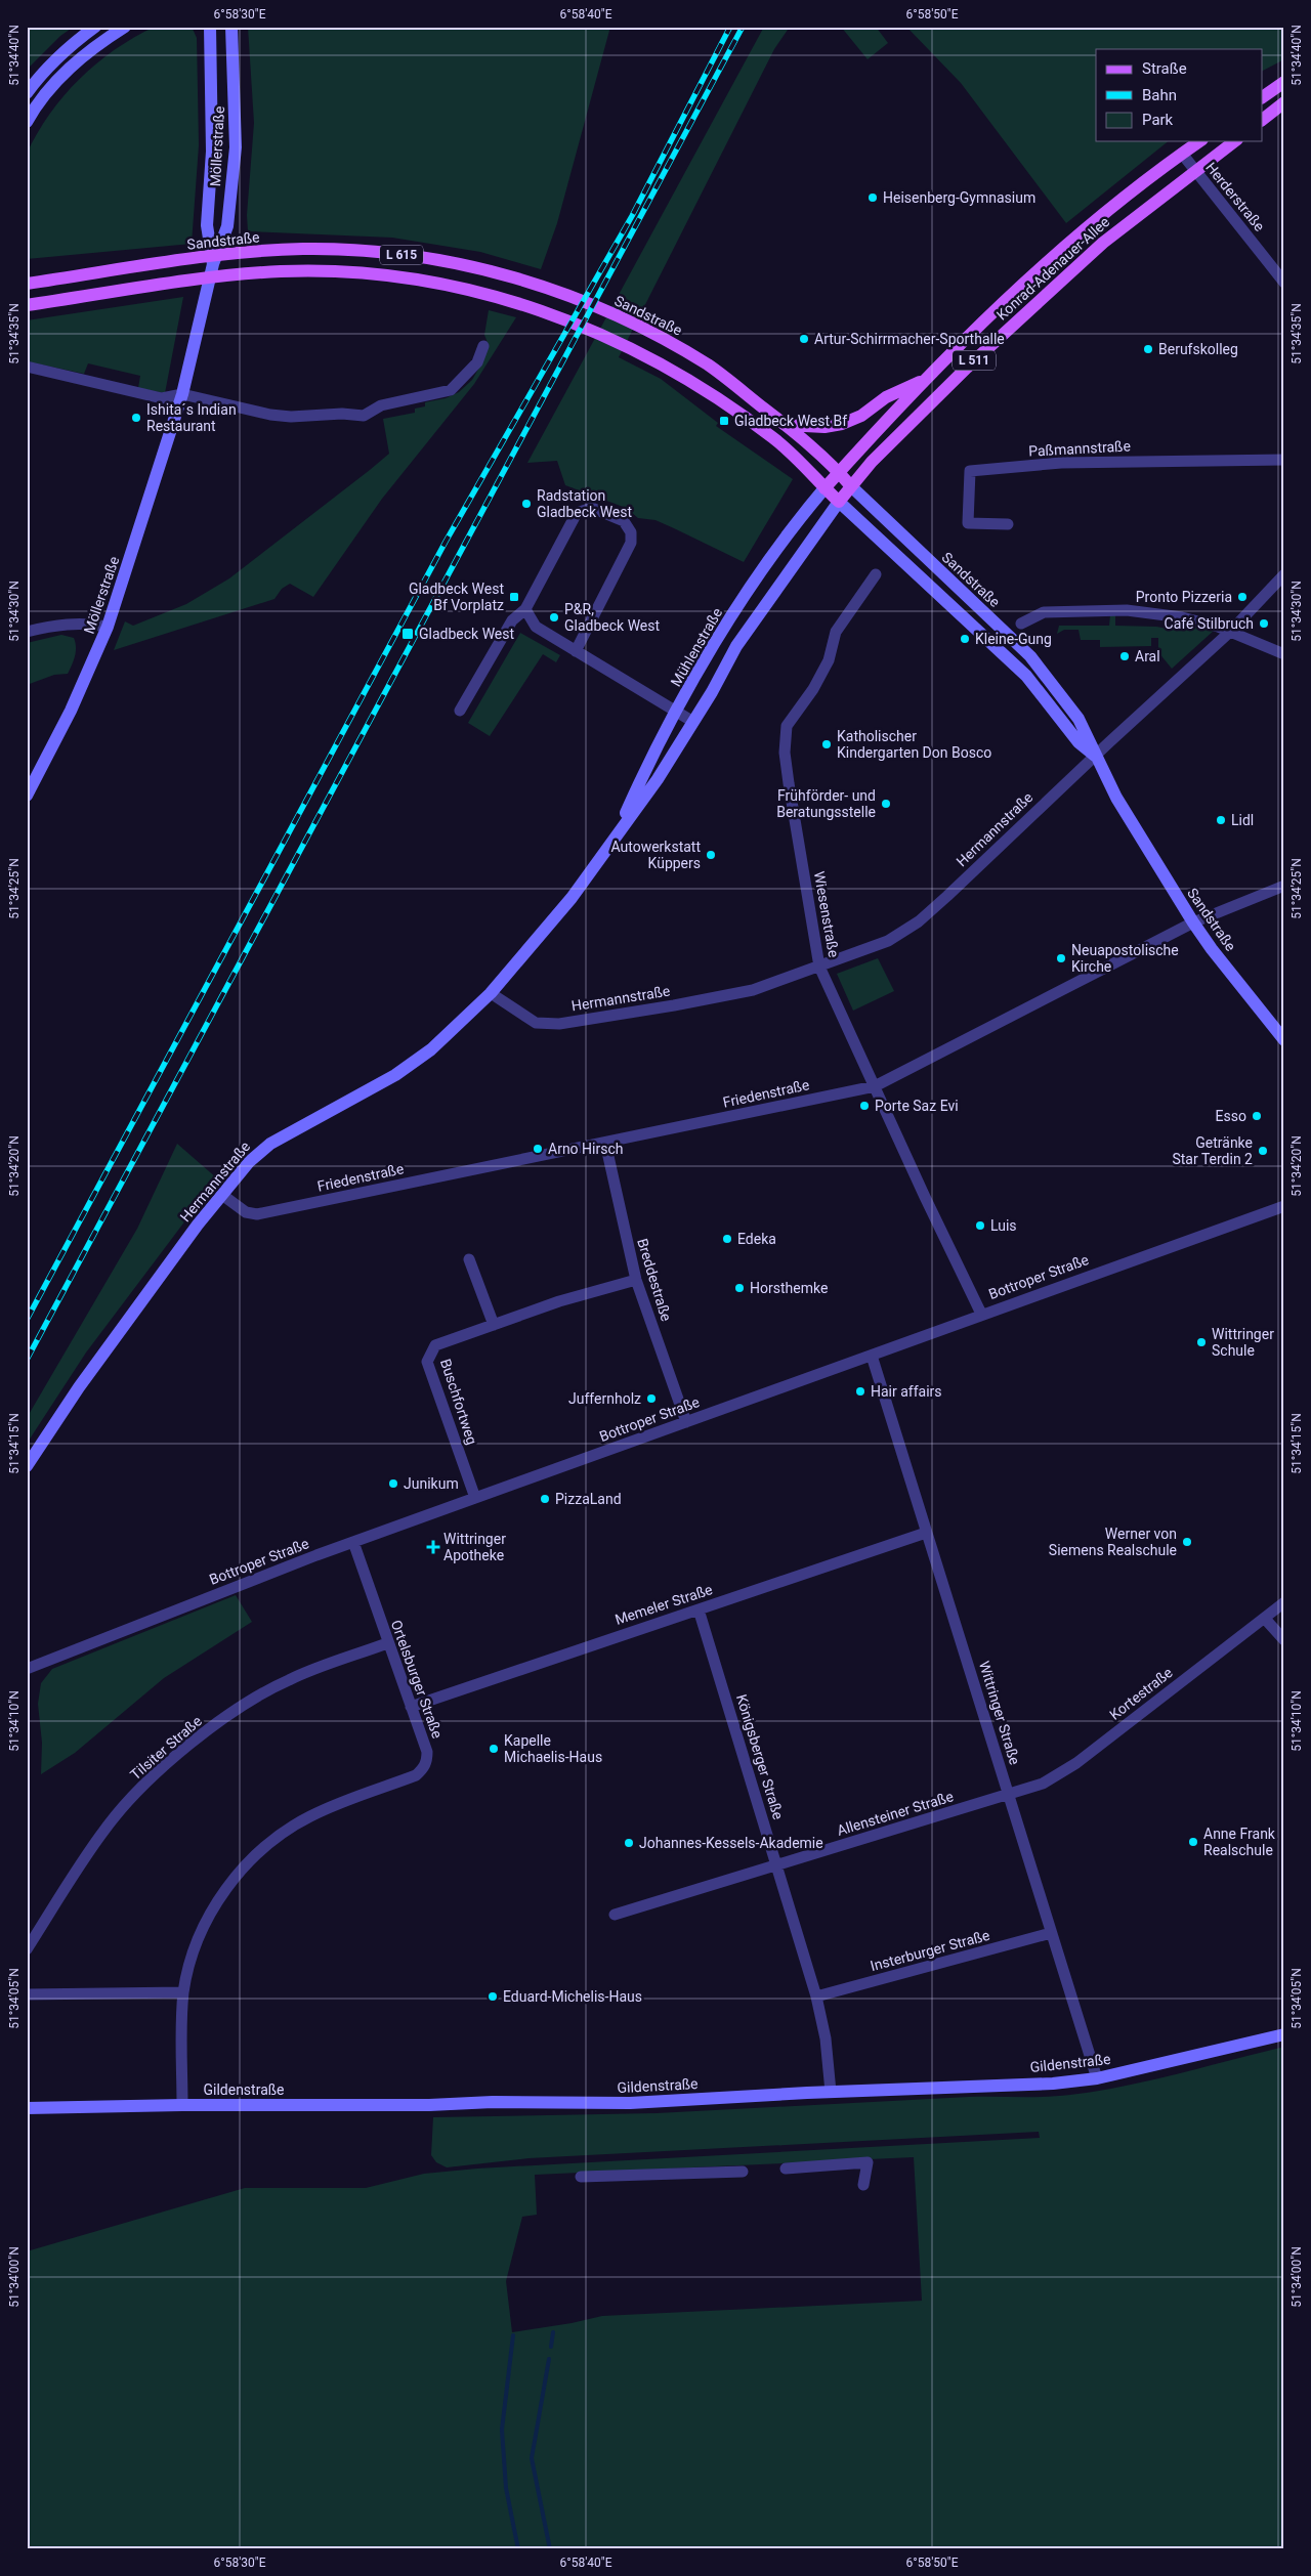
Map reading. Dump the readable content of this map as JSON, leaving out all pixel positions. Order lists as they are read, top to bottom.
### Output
{
  "streets": {
    "main road": [
      "Möllerstraße",
      "Sandstraße",
      "L 615",
      "Konrad-Adenauer-Allee",
      "L 511",
      "Mühlenstraße",
      "Hermannstraße",
      "Gildenstraße"
    ],
    "street": [
      "Herderstraße",
      "Paßmannstraße",
      "Wiesenstraße",
      "Friedenstraße",
      "Bottroper Straße",
      "Breddestraße",
      "Buschfortweg",
      "Memeler Straße",
      "Ortelsburger Straße",
      "Kortestraße",
      "Wittringer Straße",
      "Tilsiter Straße",
      "Königsberger Straße",
      "Allensteiner Straße",
      "Insterburger Straße"
    ]
  },
  "crossings": [
    ["Herderstraße", "Konrad-Adenauer-Allee"],
    ["Sandstraße", "Konrad-Adenauer-Allee"],
    ["Sandstraße", "L 511"],
    ["Sandstraße", "Mühlenstraße"],
    ["Sandstraße", "Hermannstraße"],
    ["Sandstraße", "Friedenstraße"],
    ["Konrad-Adenauer-Allee", "L 511"],
    ["Konrad-Adenauer-Allee", "Mühlenstraße"],
    ["Mühlenstraße", "Hermannstraße"],
    ["Hermannstraße", "Wiesenstraße"],
    ["Hermannstraße", "Friedenstraße"],
    ["Wiesenstraße", "Friedenstraße"],
    ["Wiesenstraße", "Bottroper Straße"],
    ["Friedenstraße", "Breddestraße"],
    ["Bottroper Straße", "Breddestraße"],
    ["Bottroper Straße", "Buschfortweg"],
    ["Bottroper Straße", "Ortelsburger Straße"],
    ["Bottroper Straße", "Wittringer Straße"],
    ["Breddestraße", "Buschfortweg"],
    ["Memeler Straße", "Ortelsburger Straße"],
    ["Memeler Straße", "Wittringer Straße"],
    ["Memeler Straße", "Königsberger Straße"],
    ["Ortelsburger Straße", "Tilsiter Straße"],
    ["Ortelsburger Straße", "Gildenstraße"],
    ["Kortestraße", "Wittringer Straße"],
    ["Kortestraße", "Allensteiner Straße"],
    ["Wittringer Straße", "Allensteiner Straße"],
    ["Wittringer Straße", "Insterburger Straße"],
    ["Wittringer Straße", "Gildenstraße"],
    ["Königsberger Straße", "Allensteiner Straße"],
    ["Königsberger Straße", "Insterburger Straße"],
    ["Königsberger Straße", "Gildenstraße"]
  ],
  "places": {
    "other": [
      "Heisenberg-Gymnasium",
      "Artur-Schirrmacher-Sporthalle",
      "Berufskolleg",
      "Ishita´s Indian Restaurant",
      "Radstation Gladbeck West",
      "Pronto Pizzeria",
      "P&R, Gladbeck West",
      "Café Stilbruch",
      "Kleine-Gung",
      "Aral",
      "Katholischer Kindergarten Don Bosco",
      "Frühförder- und Beratungsstelle",
      "Lidl",
      "Autowerkstatt Küppers",
      "Neuapostolische Kirche",
      "Porte Saz Evi",
      "Esso",
      "Arno Hirsch",
      "Getränke Star Terdin 2",
      "Luis",
      "Edeka",
      "Horsthemke",
      "Wittringer Schule",
      "Hair affairs",
      "Juffernholz",
      "Junikum",
      "PizzaLand",
      "Werner von Siemens Realschule",
      "Kapelle Michaelis-Haus",
      "Anne Frank Realschule",
      "Johannes-Kessels-Akademie",
      "Eduard-Michelis-Haus"
    ],
    "transit": ["Gladbeck West Bf", "Gladbeck West Bf Vorplatz", "Gladbeck West"],
    "health": ["Wittringer Apotheke"]
  },
  "legend": ["Straße", "Bahn", "Park"],
  "coordinates": [
    "6°58'30\"E",
    "6°58'40\"E",
    "6°58'50\"E",
    "51°34'40\"N",
    "51°34'35\"N",
    "51°34'30\"N",
    "51°34'25\"N",
    "51°34'20\"N",
    "51°34'15\"N",
    "51°34'10\"N",
    "51°34'05\"N",
    "51°34'00\"N"
  ]
}
